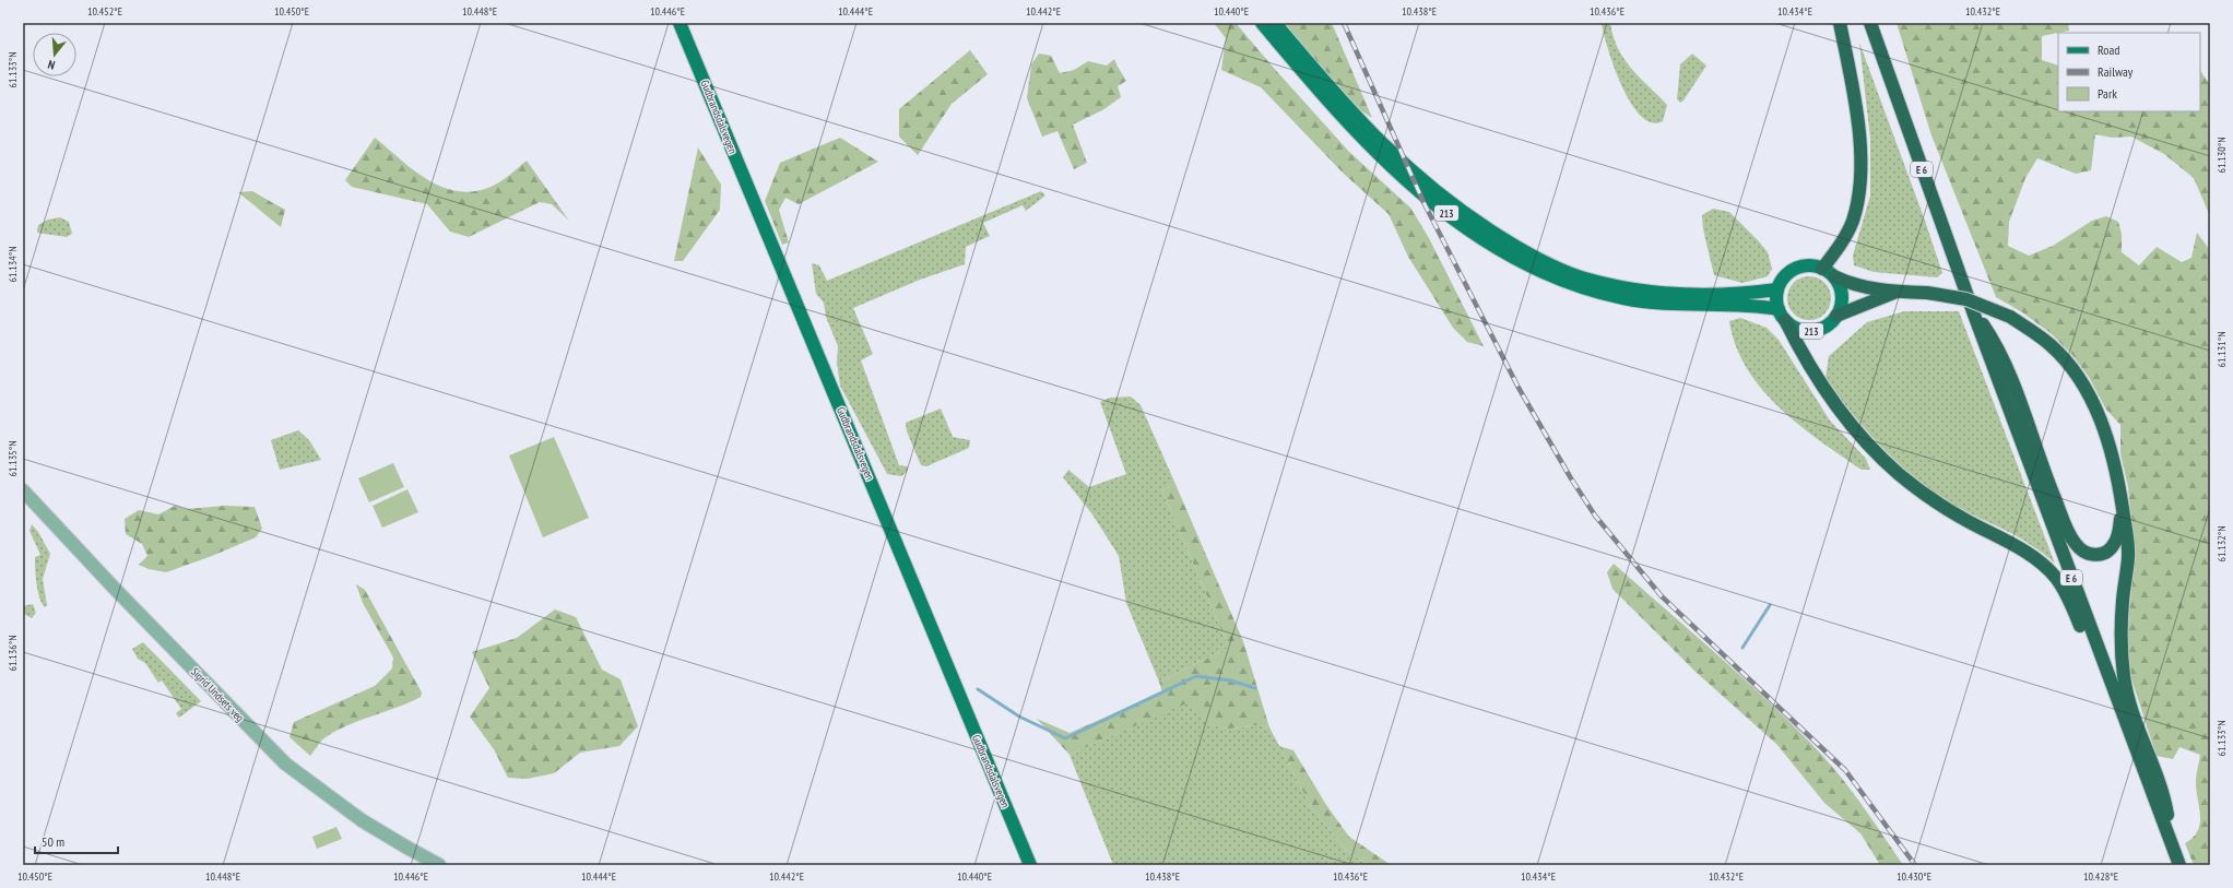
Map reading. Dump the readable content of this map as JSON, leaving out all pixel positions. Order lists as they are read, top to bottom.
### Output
{
  "streets": {
    "highway": ["E 6"],
    "main road": ["Gudbrandsdalsvegen", "213"],
    "street": ["Sigrid Undsets veg"]
  },
  "legend": ["Road", "Railway", "Park"],
  "scale_bar": "50 m",
  "north": "bottom",
  "coordinates": [
    "10.452°E",
    "10.450°E",
    "10.448°E",
    "10.446°E",
    "10.444°E",
    "10.442°E",
    "10.440°E",
    "10.438°E",
    "10.436°E",
    "10.434°E",
    "10.432°E",
    "61.133°N",
    "61.130°N",
    "61.134°N",
    "61.131°N",
    "61.135°N",
    "61.132°N",
    "61.136°N",
    "10.430°E",
    "10.428°E"
  ]
}
